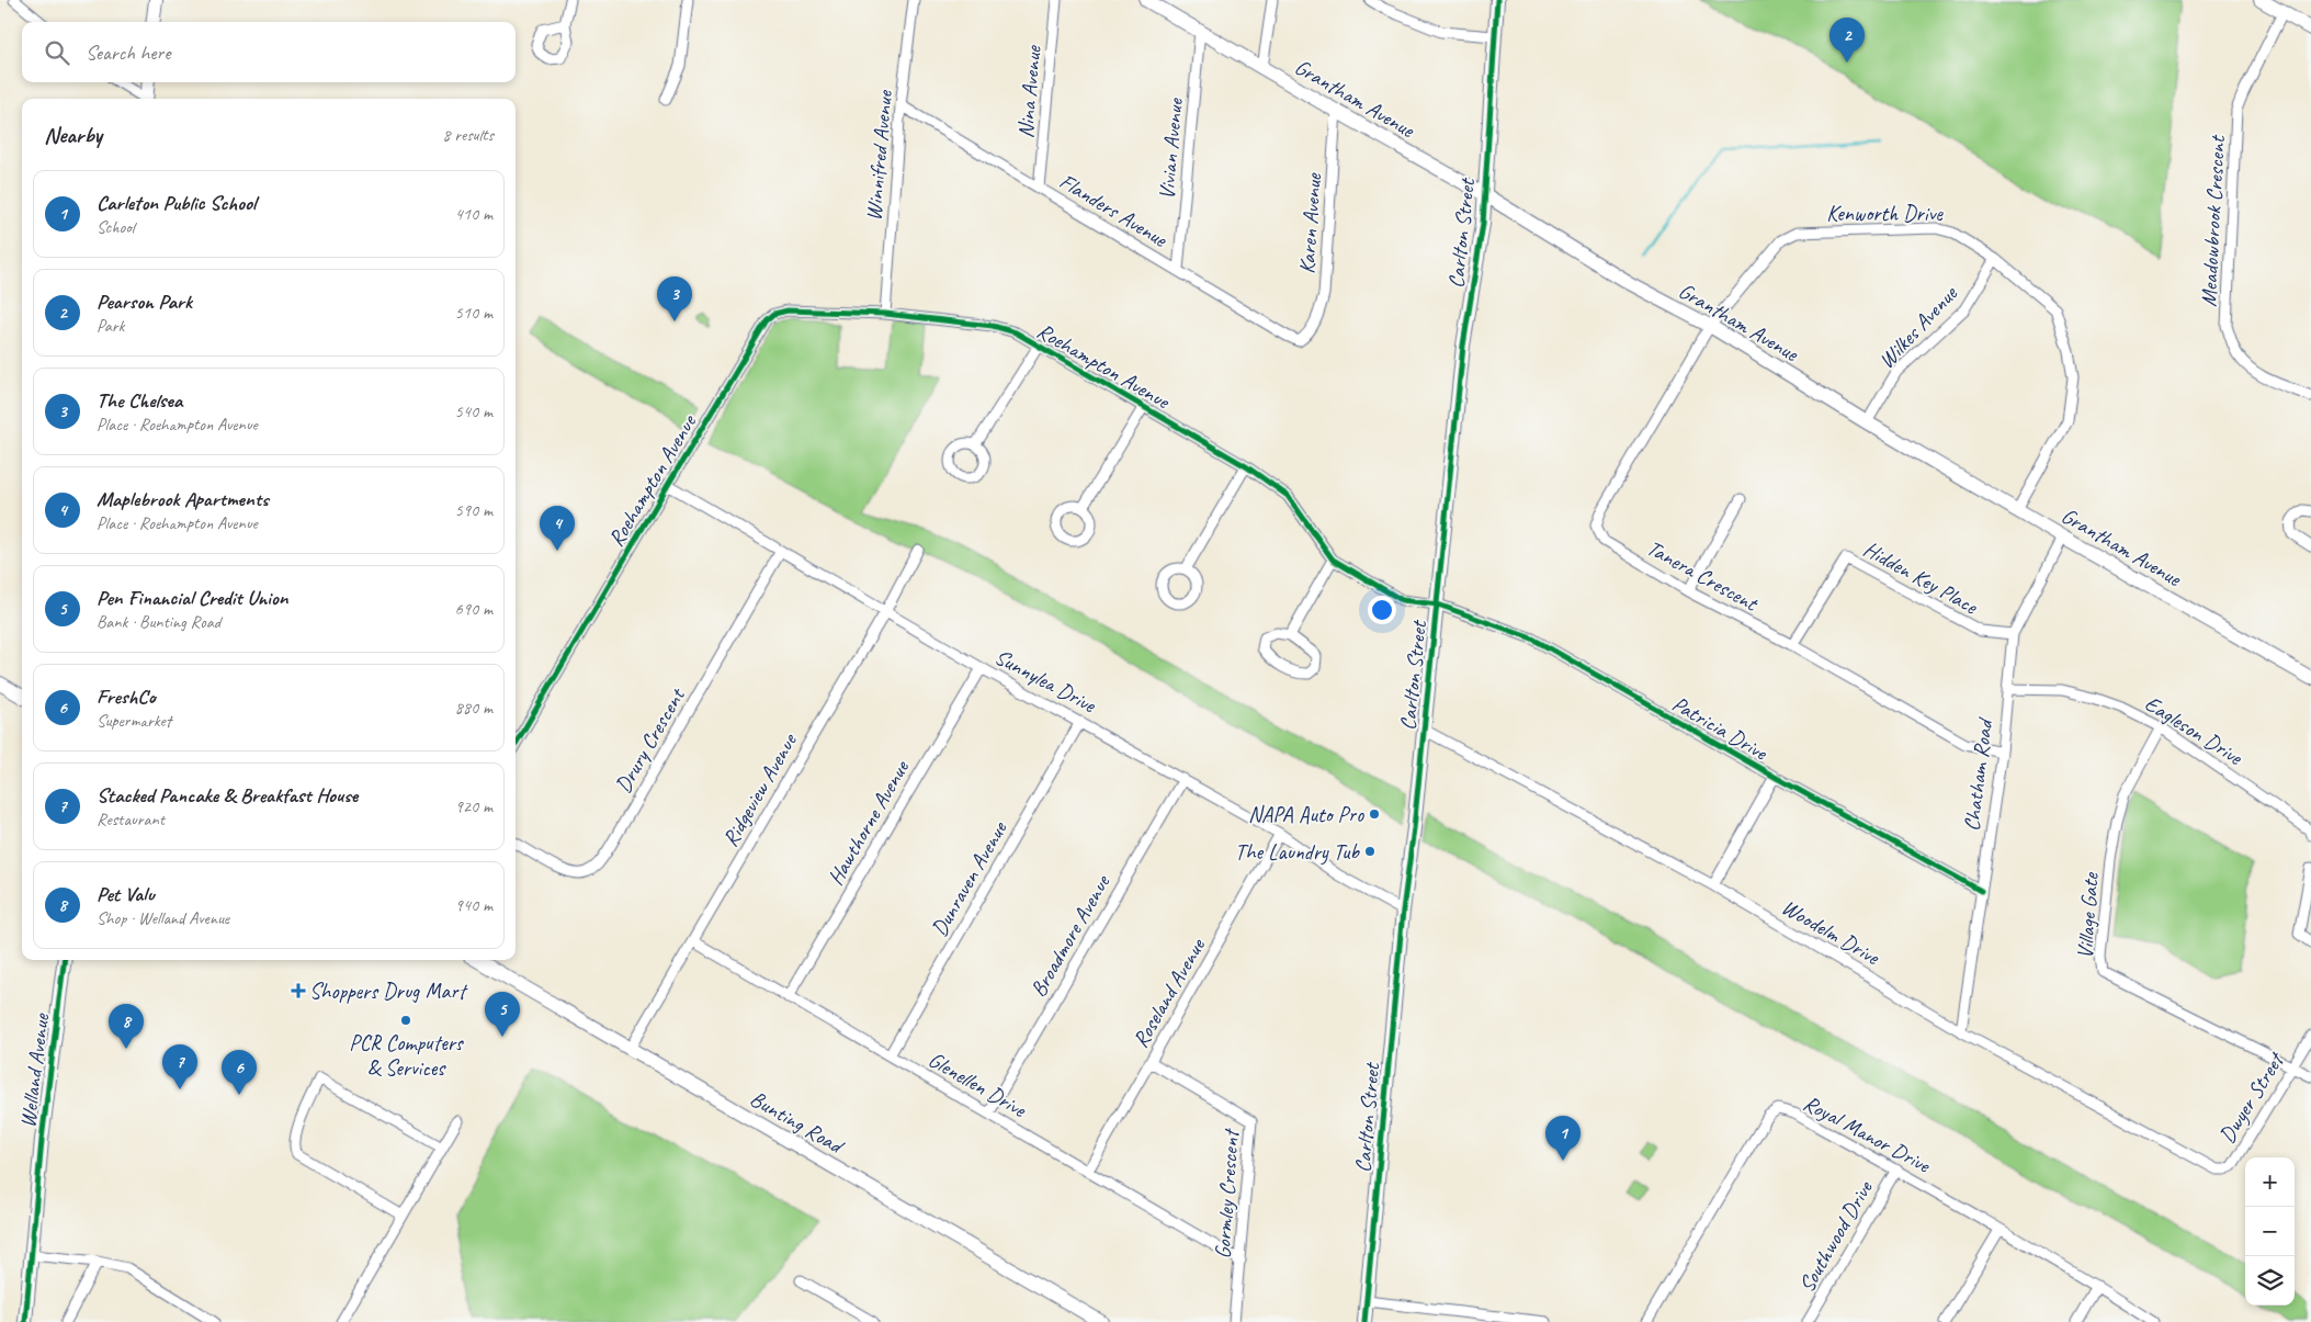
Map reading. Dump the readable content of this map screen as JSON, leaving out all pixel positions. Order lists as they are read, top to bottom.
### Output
{
  "streets": {
    "main road": [
      "Grantham Avenue",
      "Carlton Street",
      "Welland Avenue",
      "Bunting Road"
    ],
    "street": [
      "Nina Avenue",
      "Vivian Avenue",
      "Winnifred Avenue",
      "Flanders Avenue",
      "Kenworth Drive",
      "Meadowbrook Crescent",
      "Karen Avenue",
      "Wilkes Avenue",
      "Roehampton Avenue",
      "Tanera Crescent",
      "Hidden Key Place",
      "Sunnylea Drive",
      "Patricia Drive",
      "Eagleson Drive",
      "Drury Crescent",
      "Chatham Road",
      "Ridgeview Avenue",
      "Hawthorne Avenue",
      "Dunraven Avenue",
      "Village Gate",
      "Woodelm Drive",
      "Broadmore Avenue",
      "Roseland Avenue",
      "Glenellen Drive",
      "Dwyer Street",
      "Royal Manor Drive",
      "Gormley Crescent",
      "Southwood Drive"
    ]
  },
  "crossings": [
    ["Nina Avenue", "Flanders Avenue"],
    ["Grantham Avenue", "Vivian Avenue"],
    ["Grantham Avenue", "Kenworth Drive"],
    ["Grantham Avenue", "Karen Avenue"],
    ["Grantham Avenue", "Carlton Street"],
    ["Grantham Avenue", "Wilkes Avenue"],
    ["Grantham Avenue", "Tanera Crescent"],
    ["Grantham Avenue", "Chatham Road"],
    ["Vivian Avenue", "Flanders Avenue"],
    ["Winnifred Avenue", "Flanders Avenue"],
    ["Winnifred Avenue", "Roehampton Avenue"],
    ["Flanders Avenue", "Karen Avenue"],
    ["Kenworth Drive", "Wilkes Avenue"],
    ["Kenworth Drive", "Tanera Crescent"],
    ["Carlton Street", "Roehampton Avenue"],
    ["Carlton Street", "Sunnylea Drive"],
    ["Carlton Street", "Patricia Drive"],
    ["Carlton Street", "Woodelm Drive"],
    ["Roehampton Avenue", "Sunnylea Drive"],
    ["Roehampton Avenue", "Patricia Drive"],
    ["Tanera Crescent", "Hidden Key Place"],
    ["Tanera Crescent", "Chatham Road"],
    ["Hidden Key Place", "Chatham Road"],
    ["Sunnylea Drive", "Drury Crescent"],
    ["Sunnylea Drive", "Ridgeview Avenue"],
    ["Sunnylea Drive", "Hawthorne Avenue"],
    ["Sunnylea Drive", "Dunraven Avenue"],
    ["Sunnylea Drive", "Broadmore Avenue"],
    ["Sunnylea Drive", "Roseland Avenue"],
    ["Patricia Drive", "Chatham Road"],
    ["Eagleson Drive", "Chatham Road"],
    ["Eagleson Drive", "Village Gate"],
    ["Chatham Road", "Woodelm Drive"],
    ["Ridgeview Avenue", "Glenellen Drive"],
    ["Ridgeview Avenue", "Bunting Road"],
    ["Hawthorne Avenue", "Glenellen Drive"],
    ["Dunraven Avenue", "Glenellen Drive"],
    ["Village Gate", "Dwyer Street"],
    ["Woodelm Drive", "Dwyer Street"],
    ["Broadmore Avenue", "Glenellen Drive"],
    ["Roseland Avenue", "Glenellen Drive"],
    ["Roseland Avenue", "Gormley Crescent"],
    ["Glenellen Drive", "Gormley Crescent"],
    ["Royal Manor Drive", "Southwood Drive"]
  ],
  "places": {
    "other": ["NAPA Auto Pro", "The Laundry Tub", "PCR Computers & Services"],
    "health": ["Shoppers Drug Mart"]
  },
  "page": {
    "pins": [
      "2",
      "3",
      "4",
      "5",
      "8",
      "7",
      "6",
      "1"
    ],
    "search": "Search here",
    "heading": ["Nearby", "8 results"],
    "list": [
      {
        "mark": "1",
        "name": "Carleton Public School",
        "note": "School",
        "value": "410 m"
      },
      {
        "mark": "2",
        "name": "Pearson Park",
        "note": "Park",
        "value": "510 m"
      },
      {
        "mark": "3",
        "name": "The Chelsea",
        "note": "Place · Roehampton Avenue",
        "value": "540 m"
      },
      {
        "mark": "4",
        "name": "Maplebrook Apartments",
        "note": "Place · Roehampton Avenue",
        "value": "590 m"
      },
      {
        "mark": "5",
        "name": "Pen Financial Credit Union",
        "note": "Bank · Bunting Road",
        "value": "690 m"
      },
      {
        "mark": "6",
        "name": "FreshCo",
        "note": "Supermarket",
        "value": "880 m"
      },
      {
        "mark": "7",
        "name": "Stacked Pancake & Breakfast House",
        "note": "Restaurant",
        "value": "920 m"
      },
      {
        "mark": "8",
        "name": "Pet Valu",
        "note": "Shop · Welland Avenue",
        "value": "940 m"
      }
    ],
    "map_buttons": ["+", "−"]
  }
}
